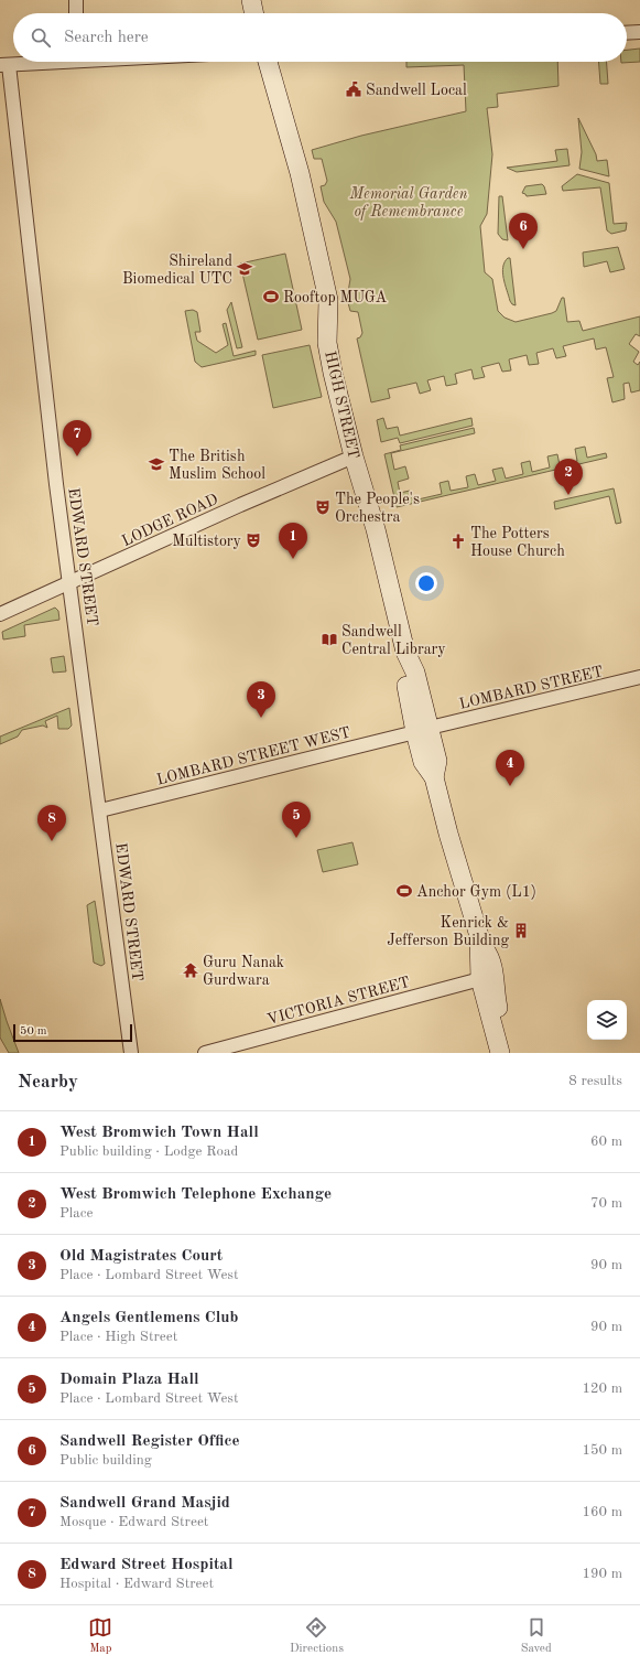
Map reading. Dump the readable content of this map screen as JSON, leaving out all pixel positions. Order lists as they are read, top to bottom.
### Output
{
  "streets": {
    "street": [
      "HIGH STREET",
      "LODGE ROAD",
      "EDWARD STREET",
      "LOMBARD STREET",
      "LOMBARD STREET WEST",
      "VICTORIA STREET"
    ]
  },
  "crossings": [
    ["HIGH STREET", "LODGE ROAD"],
    ["HIGH STREET", "LOMBARD STREET"],
    ["HIGH STREET", "LOMBARD STREET WEST"],
    ["HIGH STREET", "VICTORIA STREET"],
    ["LODGE ROAD", "EDWARD STREET"],
    ["EDWARD STREET", "LOMBARD STREET WEST"],
    ["LOMBARD STREET", "LOMBARD STREET WEST"]
  ],
  "parks": ["Memorial Garden of Remembrance"],
  "places": {
    "public building": ["Sandwell Local"],
    "school or university": ["Shireland Biomedical UTC", "The British Muslim School"],
    "sports": ["Rooftop MUGA", "Anchor Gym (L1)"],
    "theatre": ["The People's Orchestra", "Multistory"],
    "church": ["The Potters House Church"],
    "library": ["Sandwell Central Library"],
    "building": ["Kenrick & Jefferson Building"],
    "temple": ["Guru Nanak Gurdwara"]
  },
  "scale_bar": "50 m",
  "page": {
    "search": "Search here",
    "pins": [
      "6",
      "7",
      "2",
      "1",
      "3",
      "4",
      "5",
      "8"
    ],
    "scale": "50 m",
    "heading": ["Nearby", "8 results"],
    "list": [
      {
        "mark": "1",
        "name": "West Bromwich Town Hall",
        "note": "Public building · Lodge Road",
        "value": "60 m"
      },
      {
        "mark": "2",
        "name": "West Bromwich Telephone Exchange",
        "note": "Place",
        "value": "70 m"
      },
      {
        "mark": "3",
        "name": "Old Magistrates Court",
        "note": "Place · Lombard Street West",
        "value": "90 m"
      },
      {
        "mark": "4",
        "name": "Angels Gentlemens Club",
        "note": "Place · High Street",
        "value": "90 m"
      },
      {
        "mark": "5",
        "name": "Domain Plaza Hall",
        "note": "Place · Lombard Street West",
        "value": "120 m"
      },
      {
        "mark": "6",
        "name": "Sandwell Register Office",
        "note": "Public building",
        "value": "150 m"
      },
      {
        "mark": "7",
        "name": "Sandwell Grand Masjid",
        "note": "Mosque · Edward Street",
        "value": "160 m"
      },
      {
        "mark": "8",
        "name": "Edward Street Hospital",
        "note": "Hospital · Edward Street",
        "value": "190 m"
      }
    ],
    "nav": ["Map", "Directions", "Saved"]
  }
}
